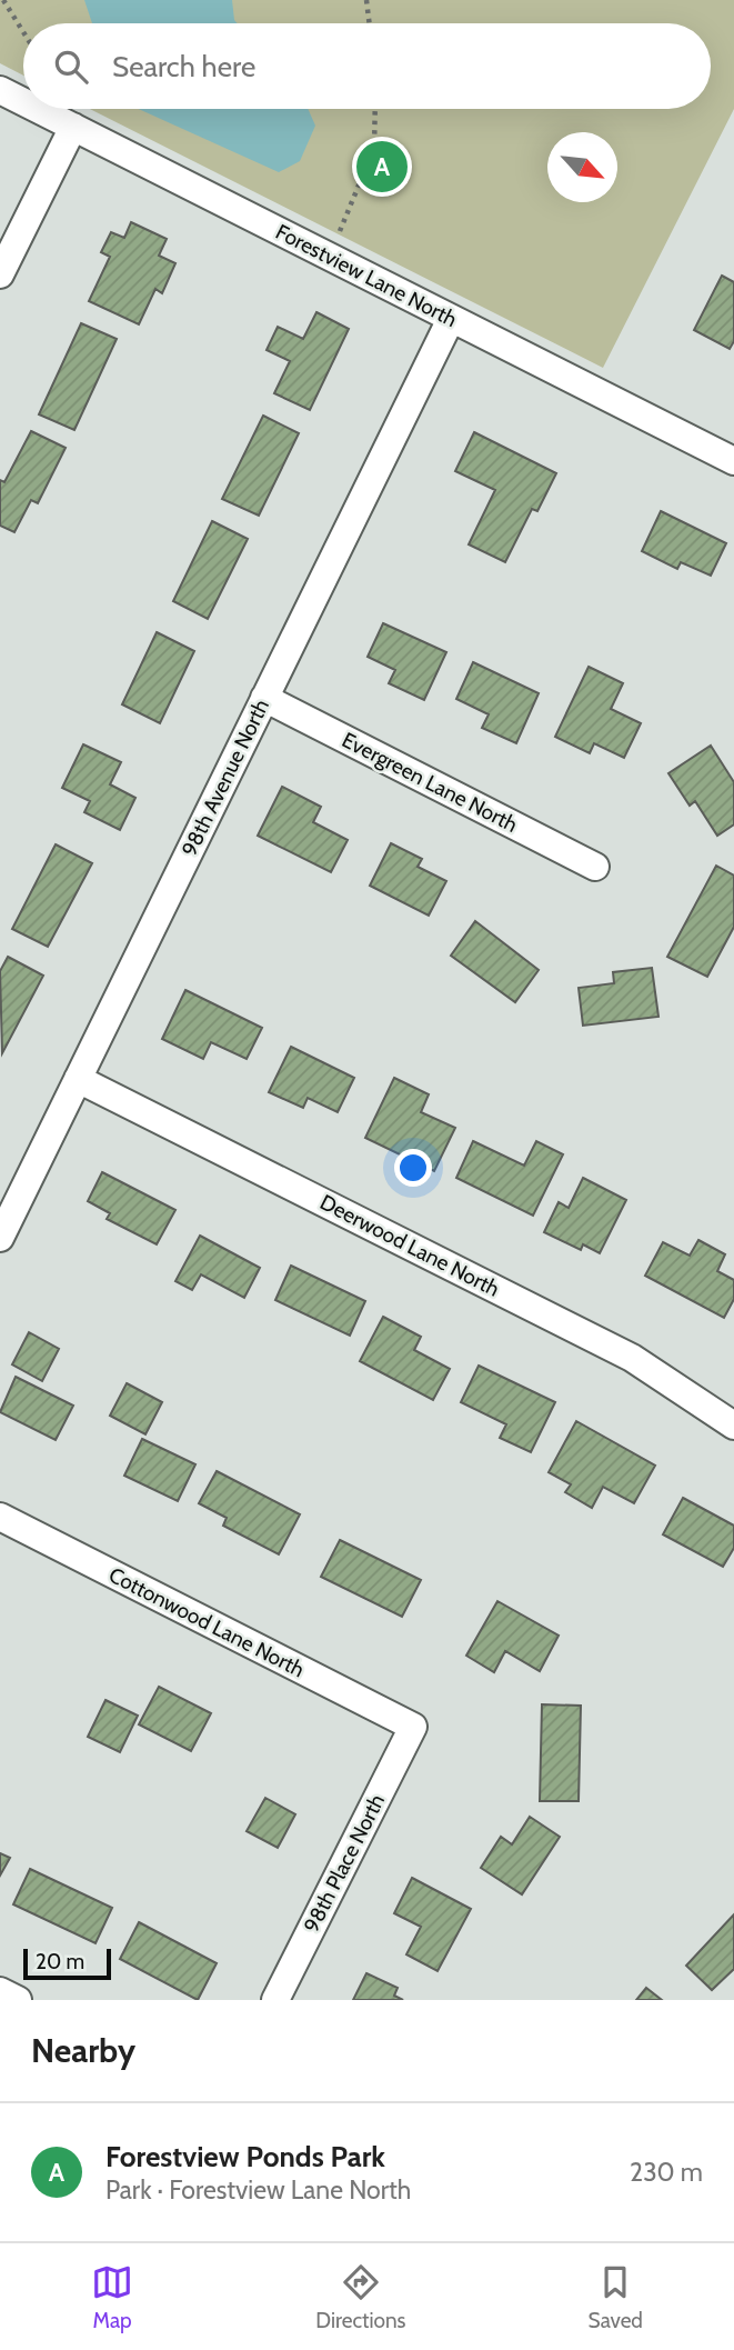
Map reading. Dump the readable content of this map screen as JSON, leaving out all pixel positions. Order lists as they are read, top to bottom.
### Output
{
  "streets": {
    "street": [
      "Forestview Lane North",
      "98th Avenue North",
      "Evergreen Lane North",
      "Deerwood Lane North",
      "Cottonwood Lane North",
      "98th Place North"
    ]
  },
  "crossings": [
    ["Forestview Lane North", "98th Avenue North"],
    ["98th Avenue North", "Evergreen Lane North"],
    ["98th Avenue North", "Deerwood Lane North"],
    ["Cottonwood Lane North", "98th Place North"]
  ],
  "scale_bar": "20 m",
  "north": "bottom right",
  "page": {
    "search": "Search here",
    "pins": "A",
    "scale": "20 m",
    "heading": "Nearby",
    "list": [
      {
        "mark": "A",
        "name": "Forestview Ponds Park",
        "note": "Park · Forestview Lane North",
        "value": "230 m"
      }
    ],
    "nav": ["Map", "Directions", "Saved"]
  }
}
